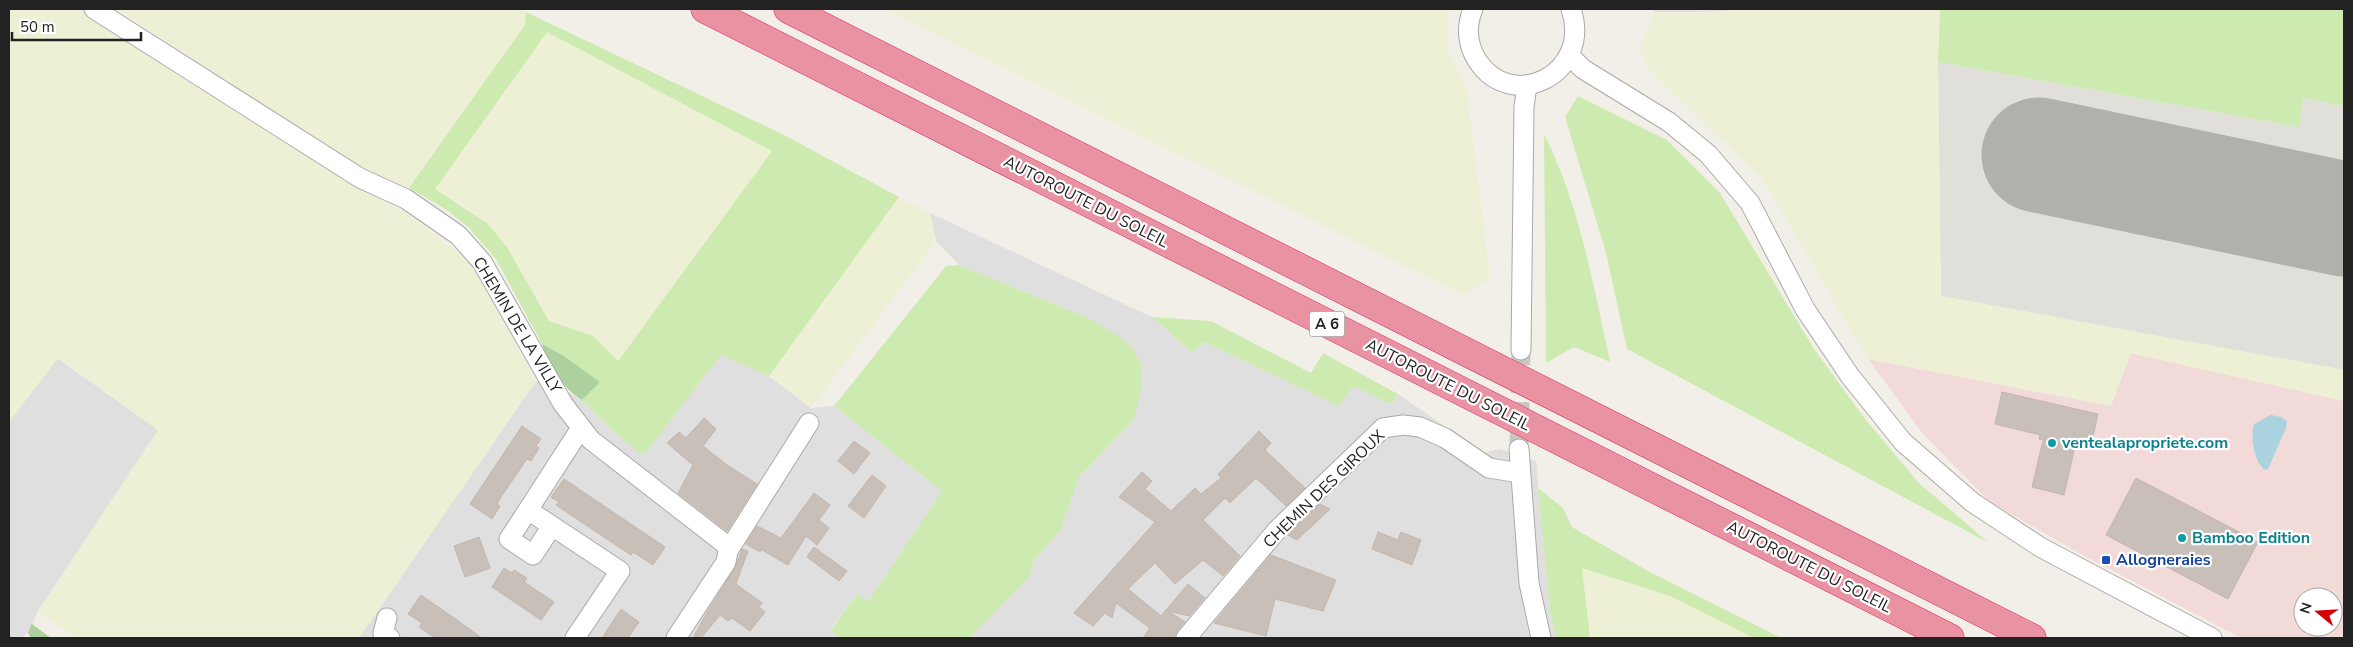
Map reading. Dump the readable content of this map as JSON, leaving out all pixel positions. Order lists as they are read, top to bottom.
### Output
{
  "streets": {
    "highway": ["AUTOROUTE DU SOLEIL", "A 6"],
    "street": ["CHEMIN DE LA VILLY", "CHEMIN DES GIROUX"]
  },
  "places": {
    "other": ["ventealapropriete.com", "Bamboo Edition"],
    "transit": ["Allogneraies"]
  },
  "scale_bar": "50 m",
  "north": "left"
}
